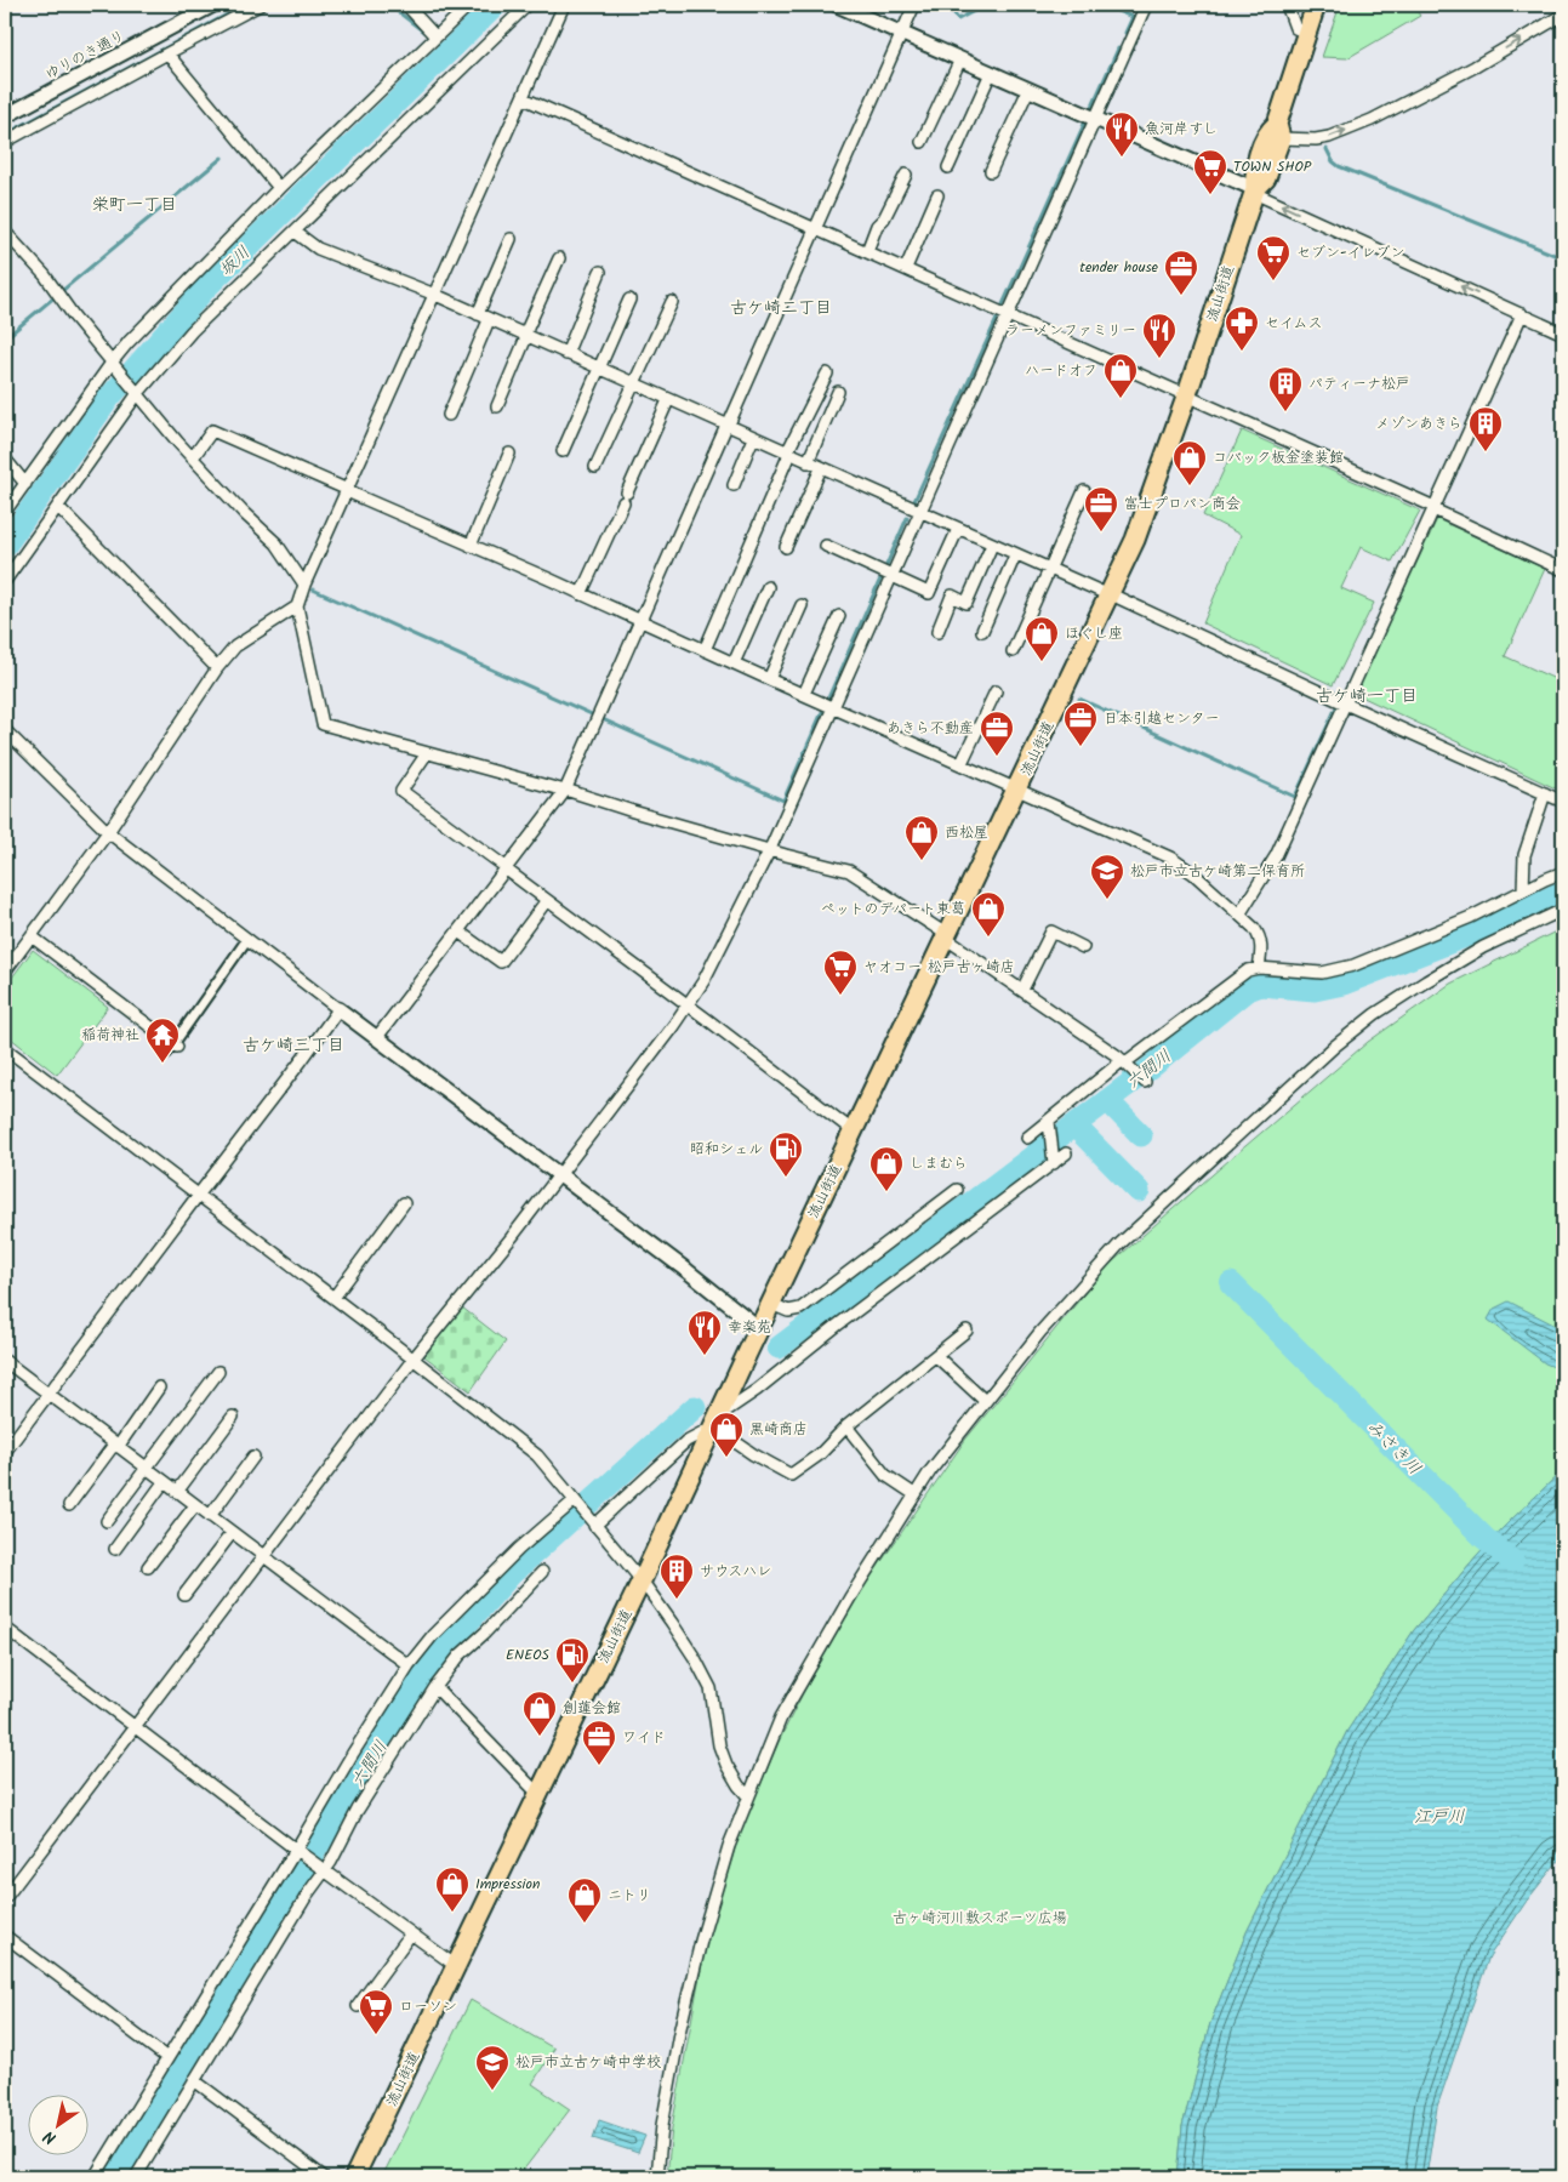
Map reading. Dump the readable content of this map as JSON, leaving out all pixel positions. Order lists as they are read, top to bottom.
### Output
{
  "streets": {
    "main road": ["流山街道"],
    "street": ["ゆりのき通り"]
  },
  "districts": [
    "栄町一丁目",
    "古ケ崎二丁目",
    "古ケ崎一丁目",
    "古ケ崎三丁目"
  ],
  "water": [
    "坂川",
    "六間川",
    "みさき川",
    "江戸川"
  ],
  "parks": ["古ヶ崎河川敷スポーツ広場"],
  "places": {
    "restaurant": ["魚河岸すし", "ラーメンファミリー", "幸楽苑"],
    "supermarket": [
      "TOWN SHOP",
      "セブン-イレブン",
      "ヤオコー 松戸古ヶ崎店",
      "ローソン"
    ],
    "office": [
      "tender house",
      "富士プロパン商会",
      "日本引越センター",
      "あきら不動産",
      "ワイド"
    ],
    "pharmacy": ["セイムス"],
    "shop": [
      "ハードオフ",
      "コバック板金塗装館",
      "ほぐし座",
      "西松屋",
      "ペットのデパート東葛",
      "しまむら",
      "黒崎商店",
      "創蓮会館",
      "Impression",
      "ニトリ"
    ],
    "building": ["パティーナ松戸", "メゾンあきら", "サウスハレ"],
    "school or university": ["松戸市立古ケ崎第二保育所", "松戸市立古ケ崎中学校"],
    "temple": ["稲荷神社"],
    "fuel station": ["昭和シェル", "ENEOS"]
  },
  "north": "bottom left"
}
